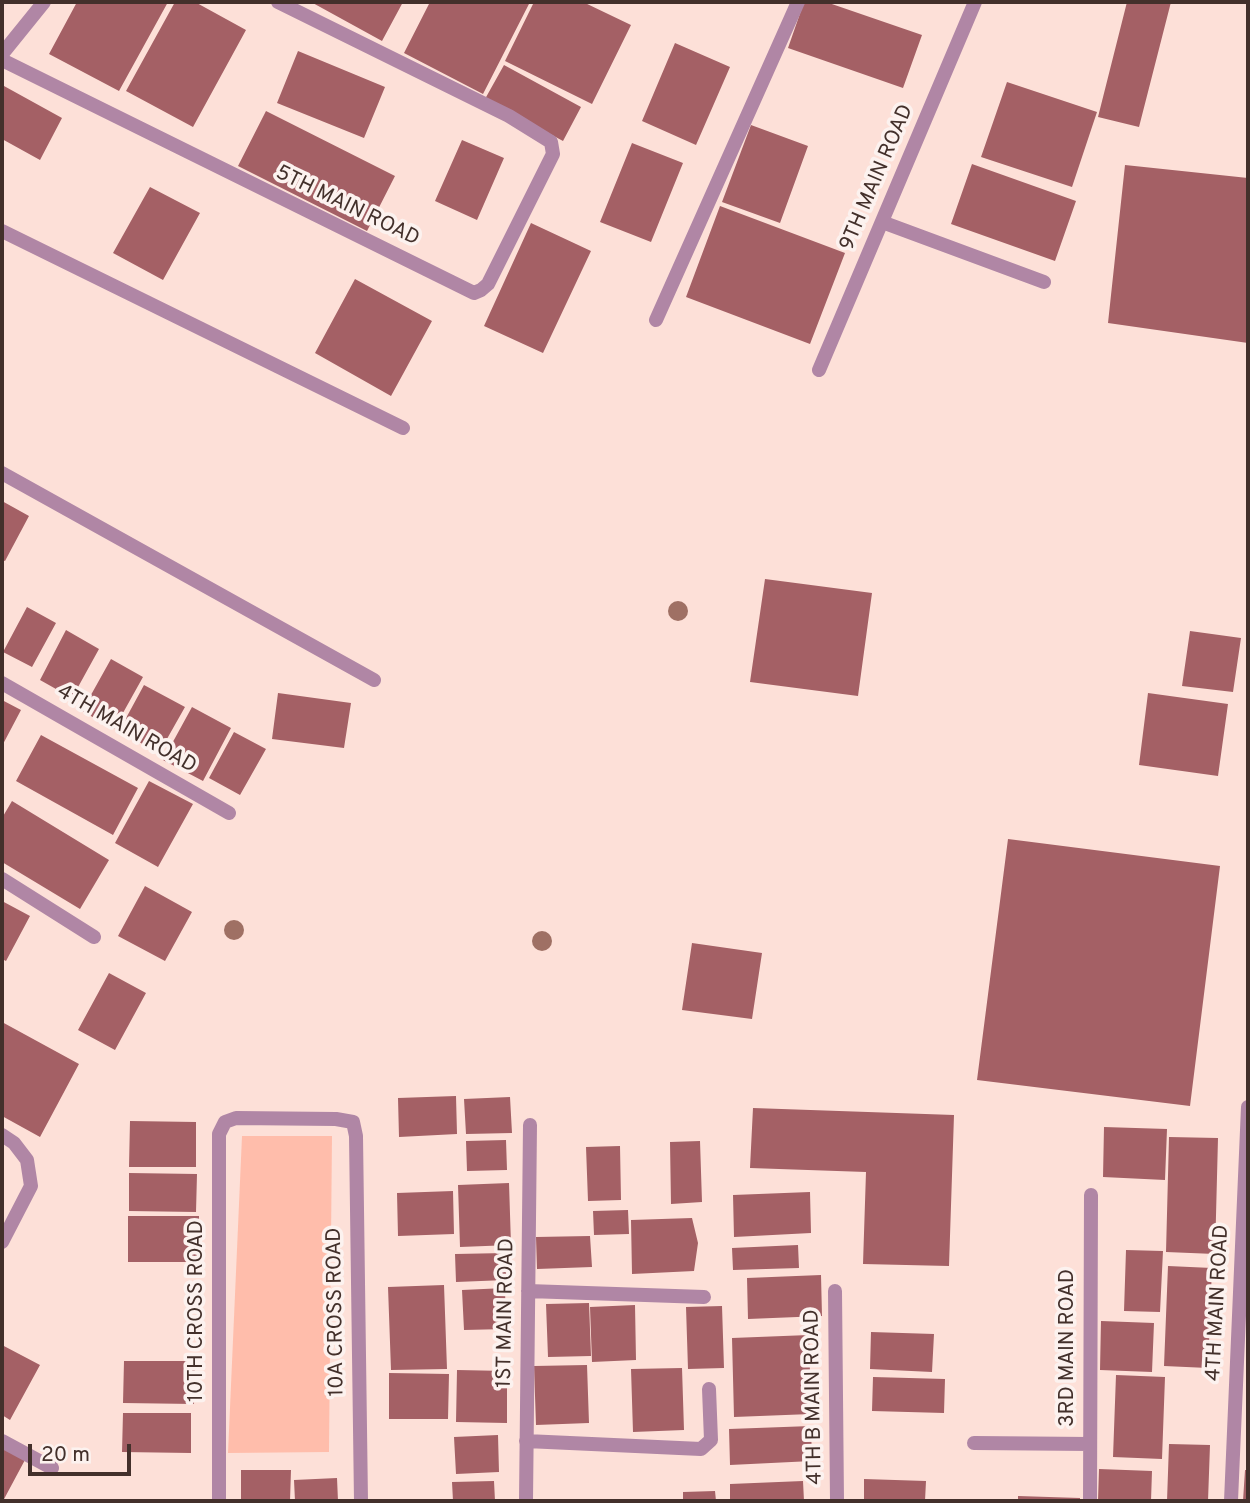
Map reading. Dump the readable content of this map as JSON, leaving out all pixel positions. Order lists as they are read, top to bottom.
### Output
{
  "streets": {
    "street": [
      "9TH MAIN ROAD",
      "5TH MAIN ROAD",
      "4TH MAIN ROAD",
      "10TH CROSS ROAD",
      "10A CROSS ROAD",
      "1ST MAIN ROAD",
      "3RD MAIN ROAD",
      "4TH B MAIN ROAD"
    ]
  },
  "crossings": [
    ["10TH CROSS ROAD", "10A CROSS ROAD"]
  ],
  "scale_bar": "20 m"
}
